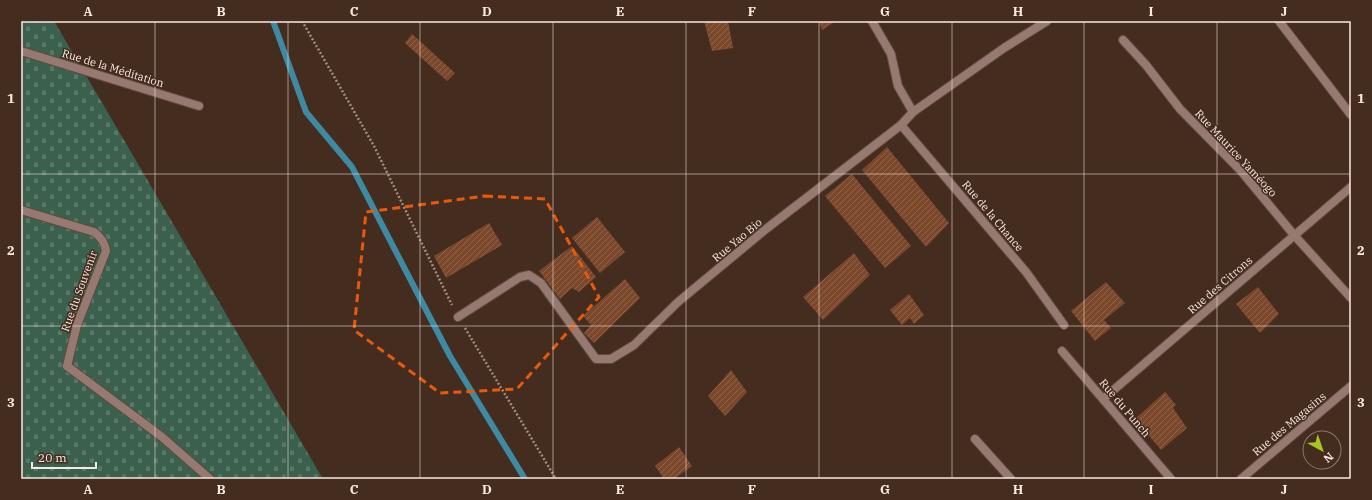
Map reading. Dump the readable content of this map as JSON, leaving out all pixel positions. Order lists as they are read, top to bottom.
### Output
{
  "streets": {
    "street": [
      "Rue de la Méditation",
      "Rue Maurice Yaméogo",
      "Rue de la Chance",
      "Rue Yao Bio",
      "Rue des Citrons",
      "Rue du Souvenir",
      "Rue du Punch",
      "Rue des Magasins"
    ]
  },
  "crossings": [
    ["Rue Maurice Yaméogo", "Rue des Citrons"],
    ["Rue de la Chance", "Rue Yao Bio"],
    ["Rue des Citrons", "Rue du Punch"]
  ],
  "scale_bar": "20 m",
  "north": "bottom right",
  "grid": {
    "columns": [
      "A",
      "B",
      "C",
      "D",
      "E",
      "F",
      "G",
      "H",
      "I",
      "J"
    ],
    "rows": ["1", "2", "3"]
  }
}
